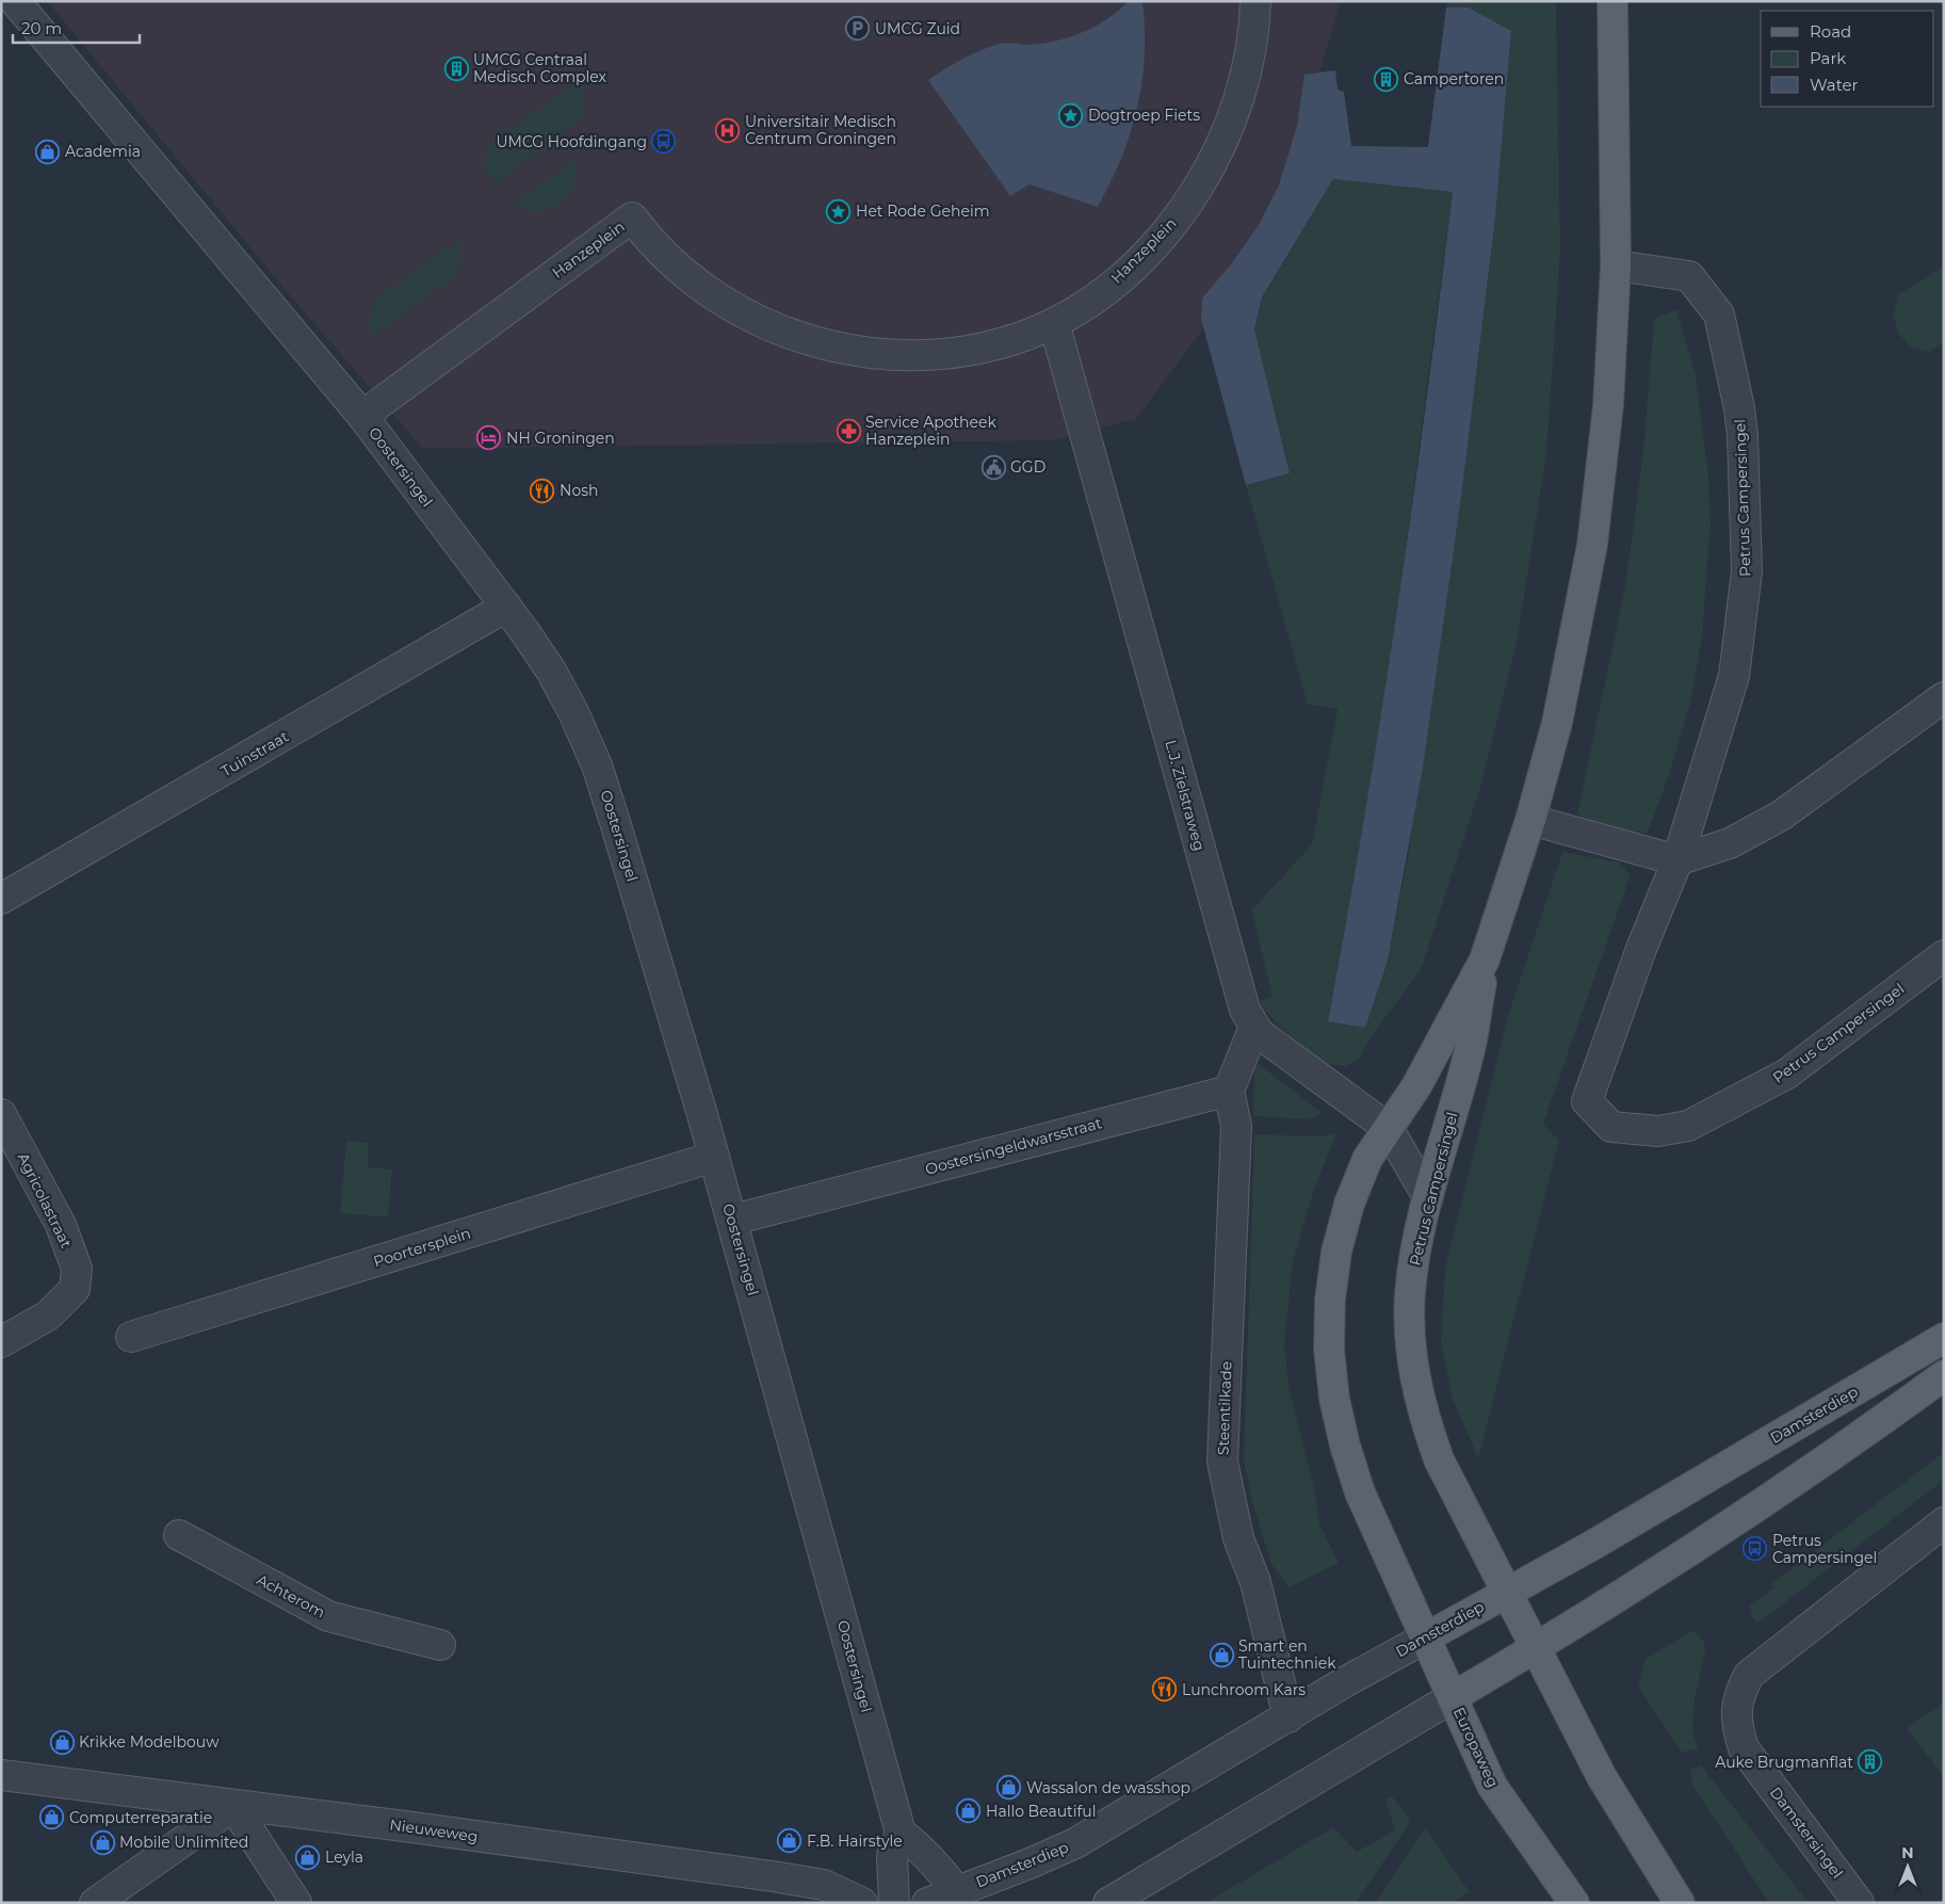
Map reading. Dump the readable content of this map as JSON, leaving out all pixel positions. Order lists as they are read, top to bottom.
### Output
{
  "streets": {
    "main road": ["Petrus Campersingel", "Damsterdiep", "Europaweg"],
    "street": [
      "Hanzeplein",
      "Oostersingel",
      "Tuinstraat",
      "L.J. Zielstraweg",
      "Oostersingeldwarsstraat",
      "Agricolastraat",
      "Poortersplein",
      "Steentilkade",
      "Achterom",
      "Nieuweweg",
      "Damstersingel"
    ]
  },
  "crossings": [
    ["Hanzeplein", "Oostersingel"],
    ["Hanzeplein", "L.J. Zielstraweg"],
    ["Oostersingel", "Tuinstraat"],
    ["Oostersingel", "Oostersingeldwarsstraat"],
    ["Oostersingel", "Poortersplein"],
    ["Petrus Campersingel", "L.J. Zielstraweg"],
    ["Petrus Campersingel", "Damsterdiep"],
    ["Petrus Campersingel", "Europaweg"],
    ["Oostersingeldwarsstraat", "Steentilkade"],
    ["Steentilkade", "Damsterdiep"],
    ["Damsterdiep", "Europaweg"]
  ],
  "places": {
    "parking": ["UMCG Zuid"],
    "building": ["UMCG Centraal Medisch Complex", "Campertoren", "Auke Brugmanflat"],
    "place": ["Dogtroep Fiets", "Het Rode Geheim"],
    "hospital": ["Universitair Medisch Centrum Groningen"],
    "bus stop": ["UMCG Hoofdingang", "Petrus Campersingel"],
    "shop": [
      "Academia",
      "Smart en Tuintechniek",
      "Krikke Modelbouw",
      "Wassalon de wasshop",
      "Hallo Beautiful",
      "Computerreparatie",
      "F.B. Hairstyle",
      "Mobile Unlimited",
      "Leyla"
    ],
    "pharmacy": ["Service Apotheek Hanzeplein"],
    "hotel": ["NH Groningen"],
    "public building": ["GGD"],
    "restaurant": ["Nosh", "Lunchroom Kars"]
  },
  "legend": ["Road", "Park", "Water"],
  "scale_bar": "20 m",
  "north": "top"
}
